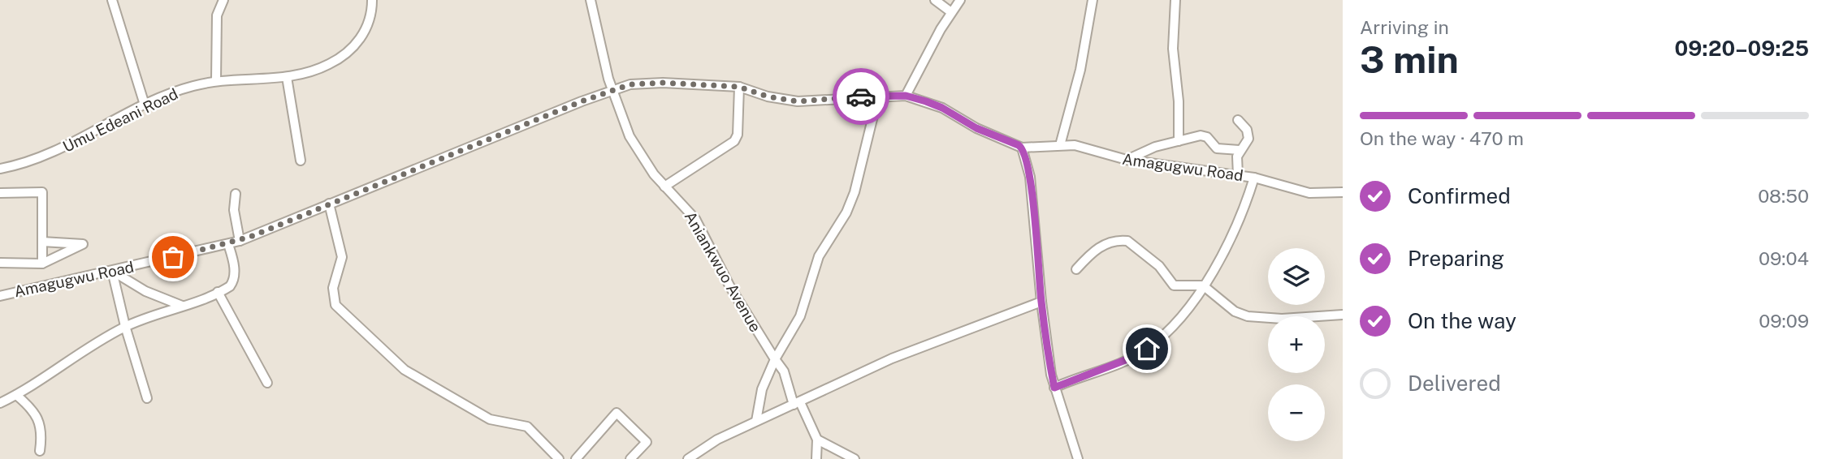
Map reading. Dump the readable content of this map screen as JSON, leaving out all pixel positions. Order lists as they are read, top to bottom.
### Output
{
  "streets": {
    "street": ["Umu Edeani Road", "Amagugwu Road", "Aniankwuo Avenue"]
  },
  "crossings": [
    ["Amagugwu Road", "Aniankwuo Avenue"]
  ],
  "page": {
    "heading": ["3 min", "Arriving in", "09:20–09:25"],
    "bar": "On the way · 470 m",
    "list": [
      ["Confirmed", "08:50"],
      ["Preparing", "09:04"],
      ["On the way", "09:09"],
      "Delivered"
    ],
    "map_buttons": ["+", "−"]
  }
}
